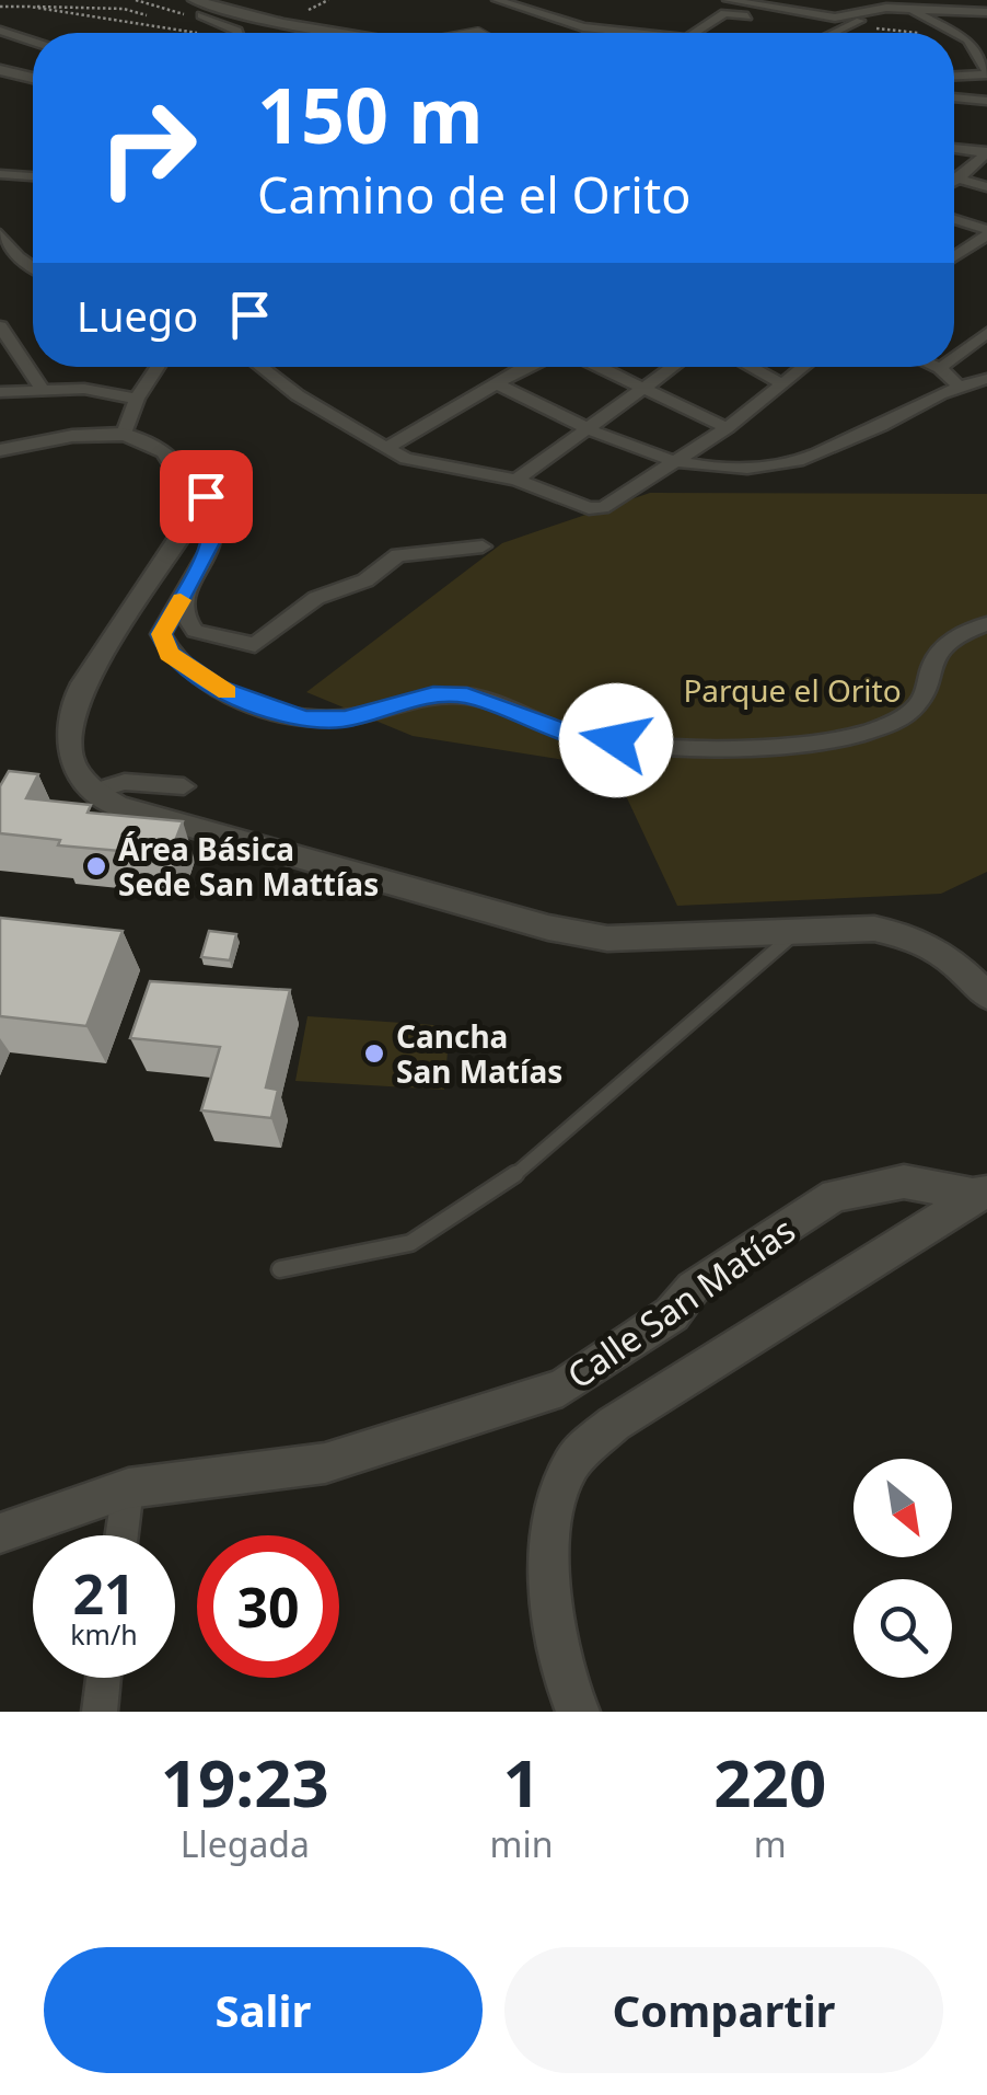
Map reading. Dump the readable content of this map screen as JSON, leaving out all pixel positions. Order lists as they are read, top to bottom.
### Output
{
  "streets": {
    "street": ["Calle San Matías"]
  },
  "parks": ["Parque el Orito"],
  "places": ["Área Básica Sede San Mattías", "Cancha San Matías"],
  "north": "bottom right",
  "page": {
    "turn": ["150 m", "Camino de el Orito"],
    "then": "Luego",
    "speed": "21 km/h",
    "limit": "30",
    "eta": [
      "19:23",
      "Llegada",
      "1",
      "min",
      "220",
      "m"
    ],
    "buttons": ["Salir", "Compartir"]
  }
}
